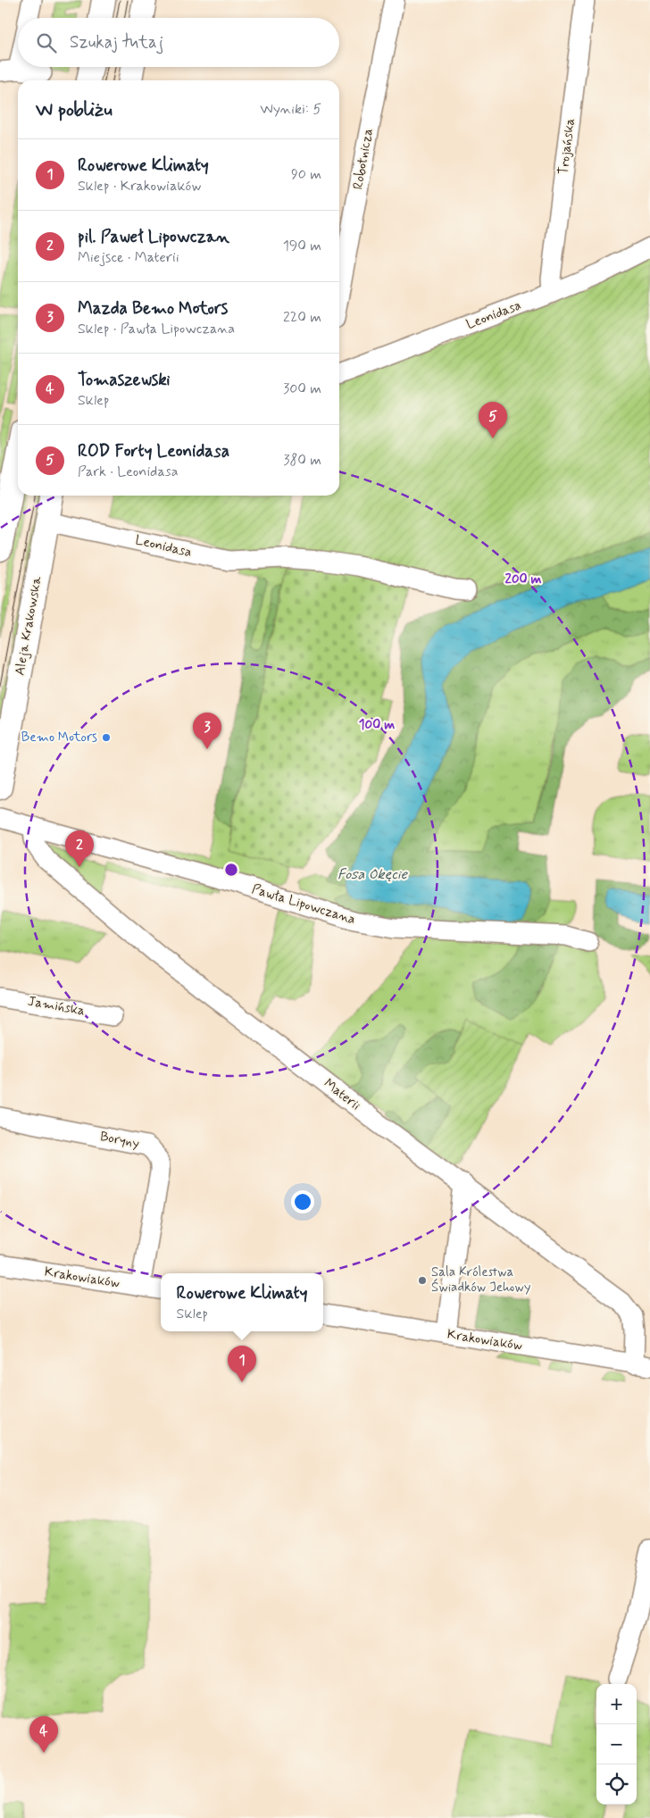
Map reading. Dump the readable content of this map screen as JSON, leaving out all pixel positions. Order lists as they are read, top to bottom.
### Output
{
  "streets": {
    "main road": ["Aleja Krakowska"],
    "street": [
      "Trojańska",
      "Robotnicza",
      "Leonidasa",
      "Pawła Lipowczana",
      "Jamińska",
      "Materii",
      "Boryny",
      "Krakowiaków"
    ]
  },
  "crossings": [
    ["Trojańska", "Leonidasa"],
    ["Leonidasa", "Aleja Krakowska"],
    ["Pawła Lipowczana", "Materii"],
    ["Materii", "Krakowiaków"],
    ["Boryny", "Krakowiaków"]
  ],
  "water": ["Fosa Okęcie"],
  "places": ["Bemo Motors", "Sala Królestwa Świadków Jehowy"],
  "page": {
    "search": "Szukaj tutaj",
    "heading": ["W pobliżu", "Wyniki: 5"],
    "list": [
      {
        "mark": "1",
        "name": "Rowerowe Klimaty",
        "note": "Sklep · Krakowiaków",
        "value": "90 m"
      },
      {
        "mark": "2",
        "name": "pil. Paweł Lipowczan",
        "note": "Miejsce · Materii",
        "value": "190 m"
      },
      {
        "mark": "3",
        "name": "Mazda Bemo Motors",
        "note": "Sklep · Pawła Lipowczana",
        "value": "220 m"
      },
      {
        "mark": "4",
        "name": "Tomaszewski",
        "note": "Sklep",
        "value": "300 m"
      },
      {
        "mark": "5",
        "name": "ROD Forty Leonidasa",
        "note": "Park · Leonidasa",
        "value": "380 m"
      }
    ],
    "pins": [
      "5",
      "3",
      "2",
      "1",
      "4"
    ],
    "popup": ["Rowerowe Klimaty", "Sklep"],
    "map_buttons": ["+", "−"]
  },
  "rings": ["200 m", "100 m"]
}
